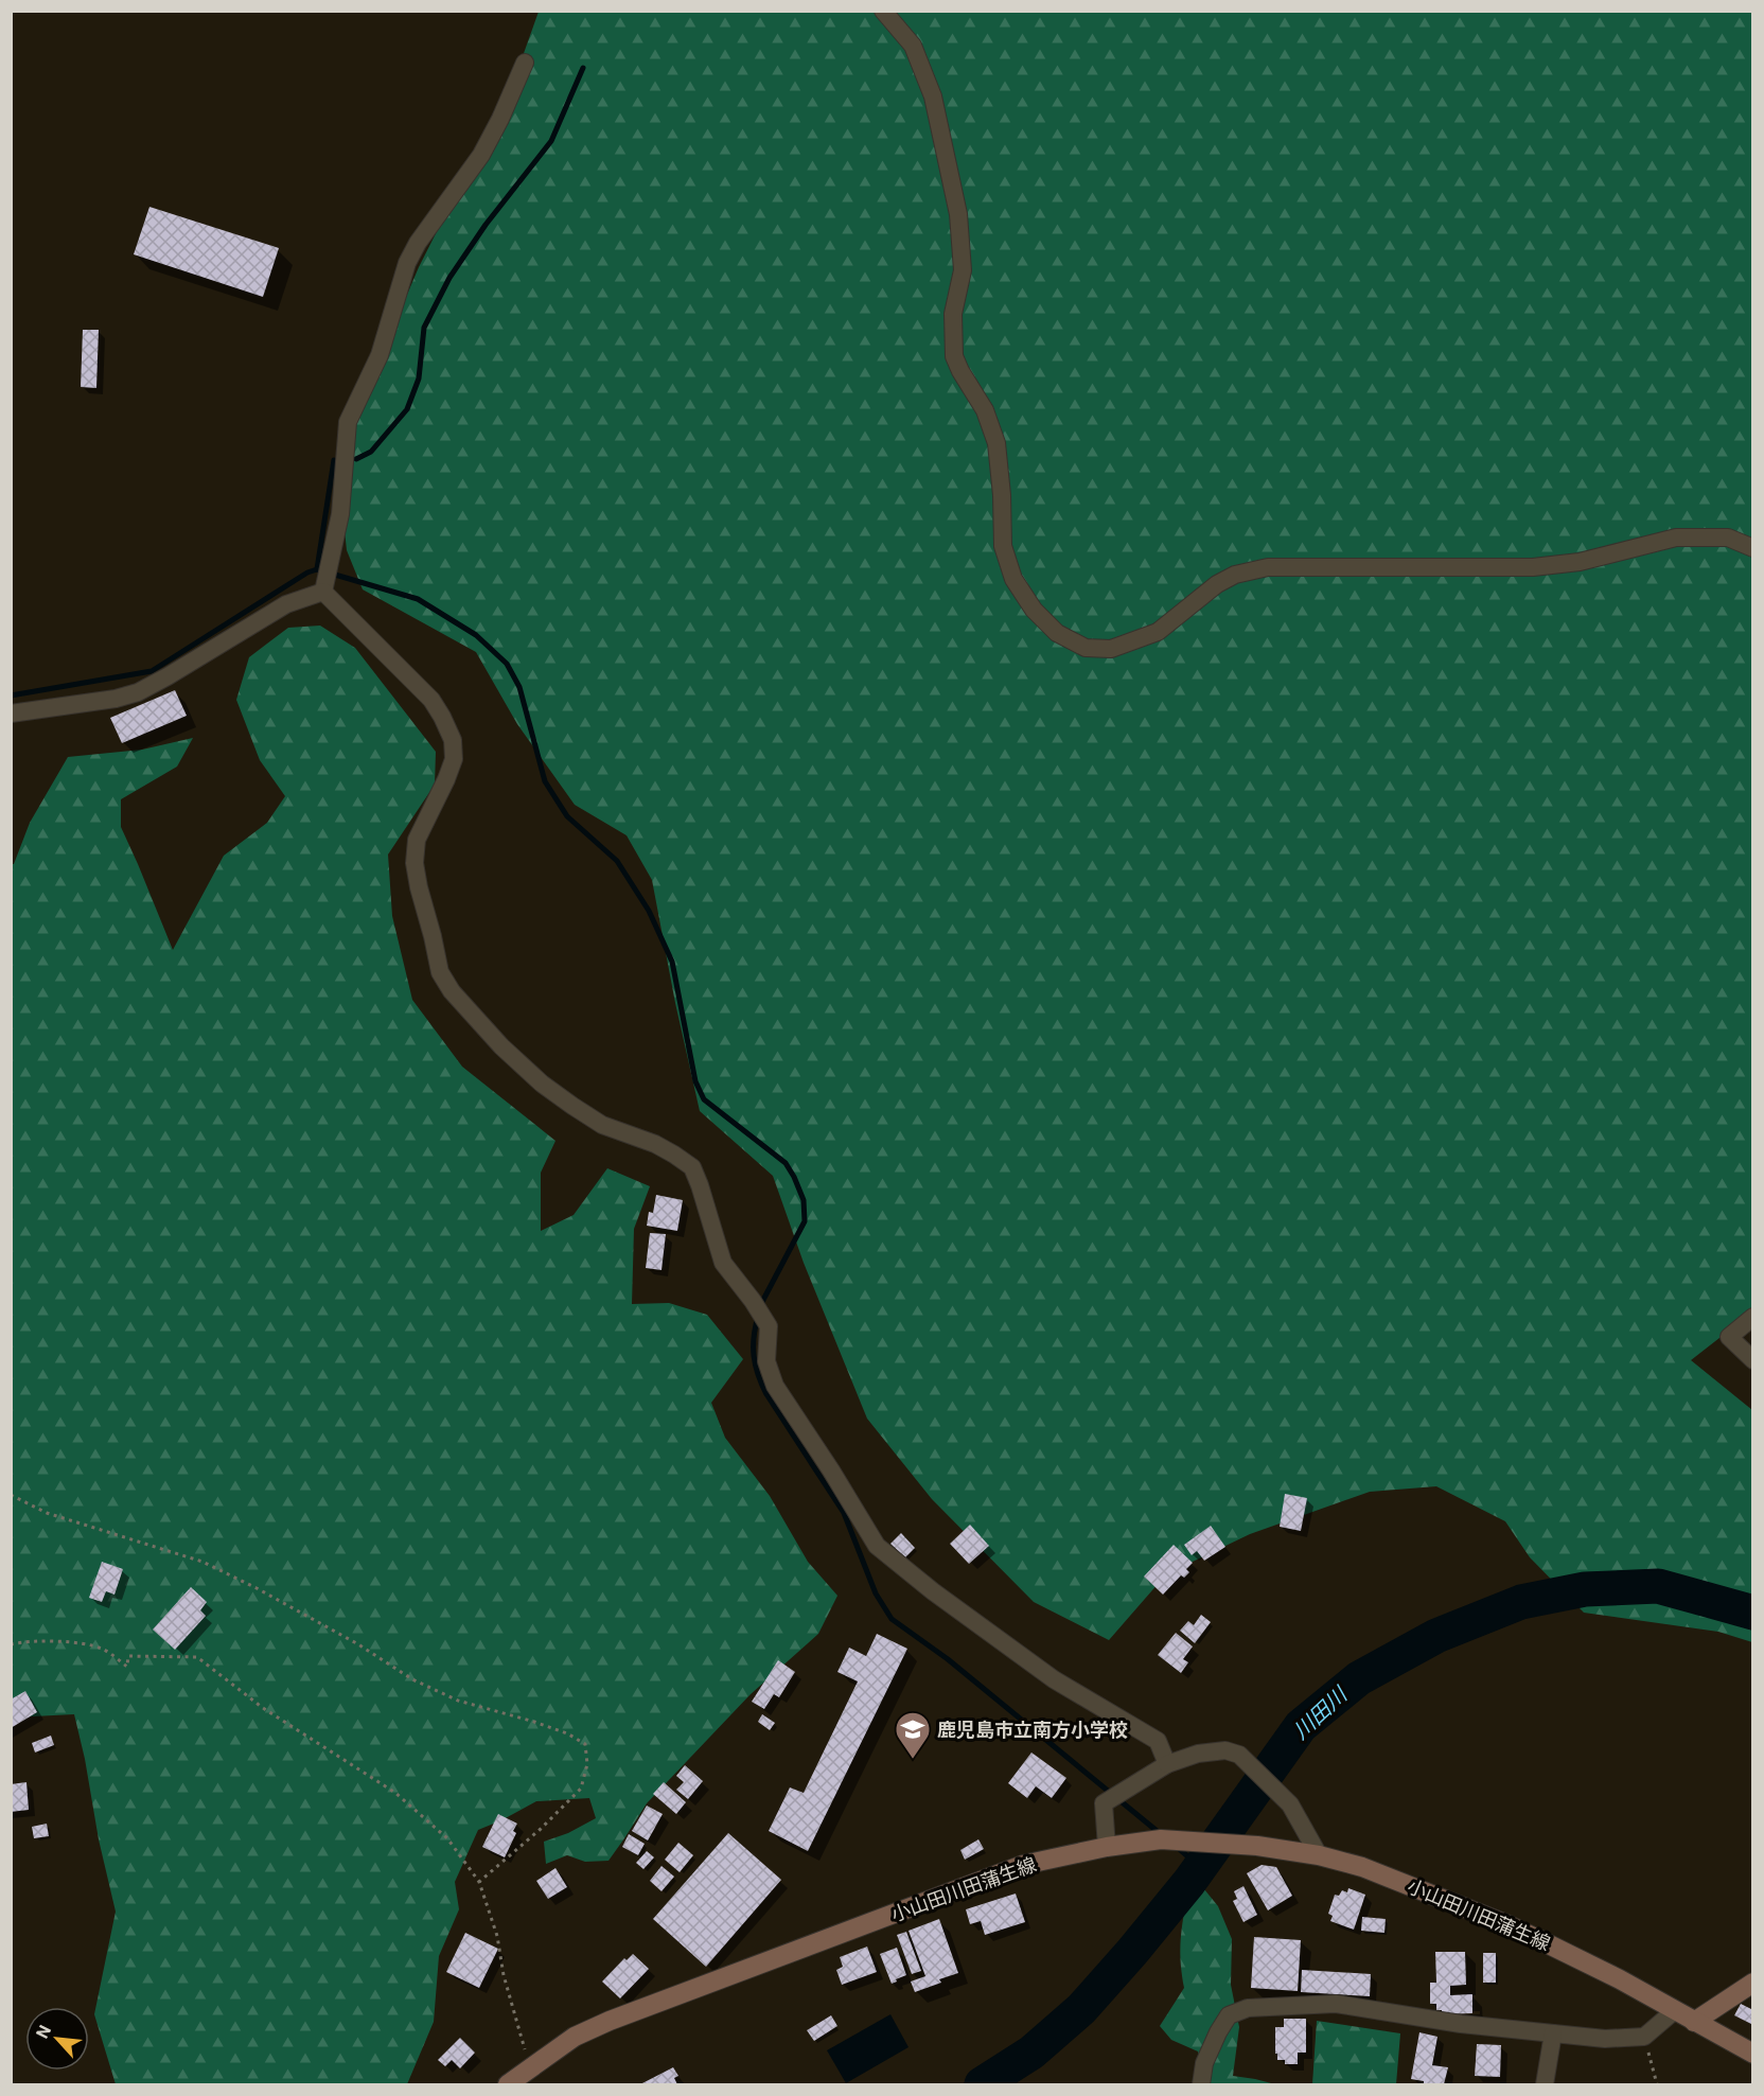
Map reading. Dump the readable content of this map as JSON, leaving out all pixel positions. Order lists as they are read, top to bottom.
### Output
{
  "streets": {
    "main road": ["小山田川田蒲生線"]
  },
  "water": ["川田川"],
  "places": {
    "school or university": ["鹿児島市立南方小学校"]
  },
  "north": "top left"
}
